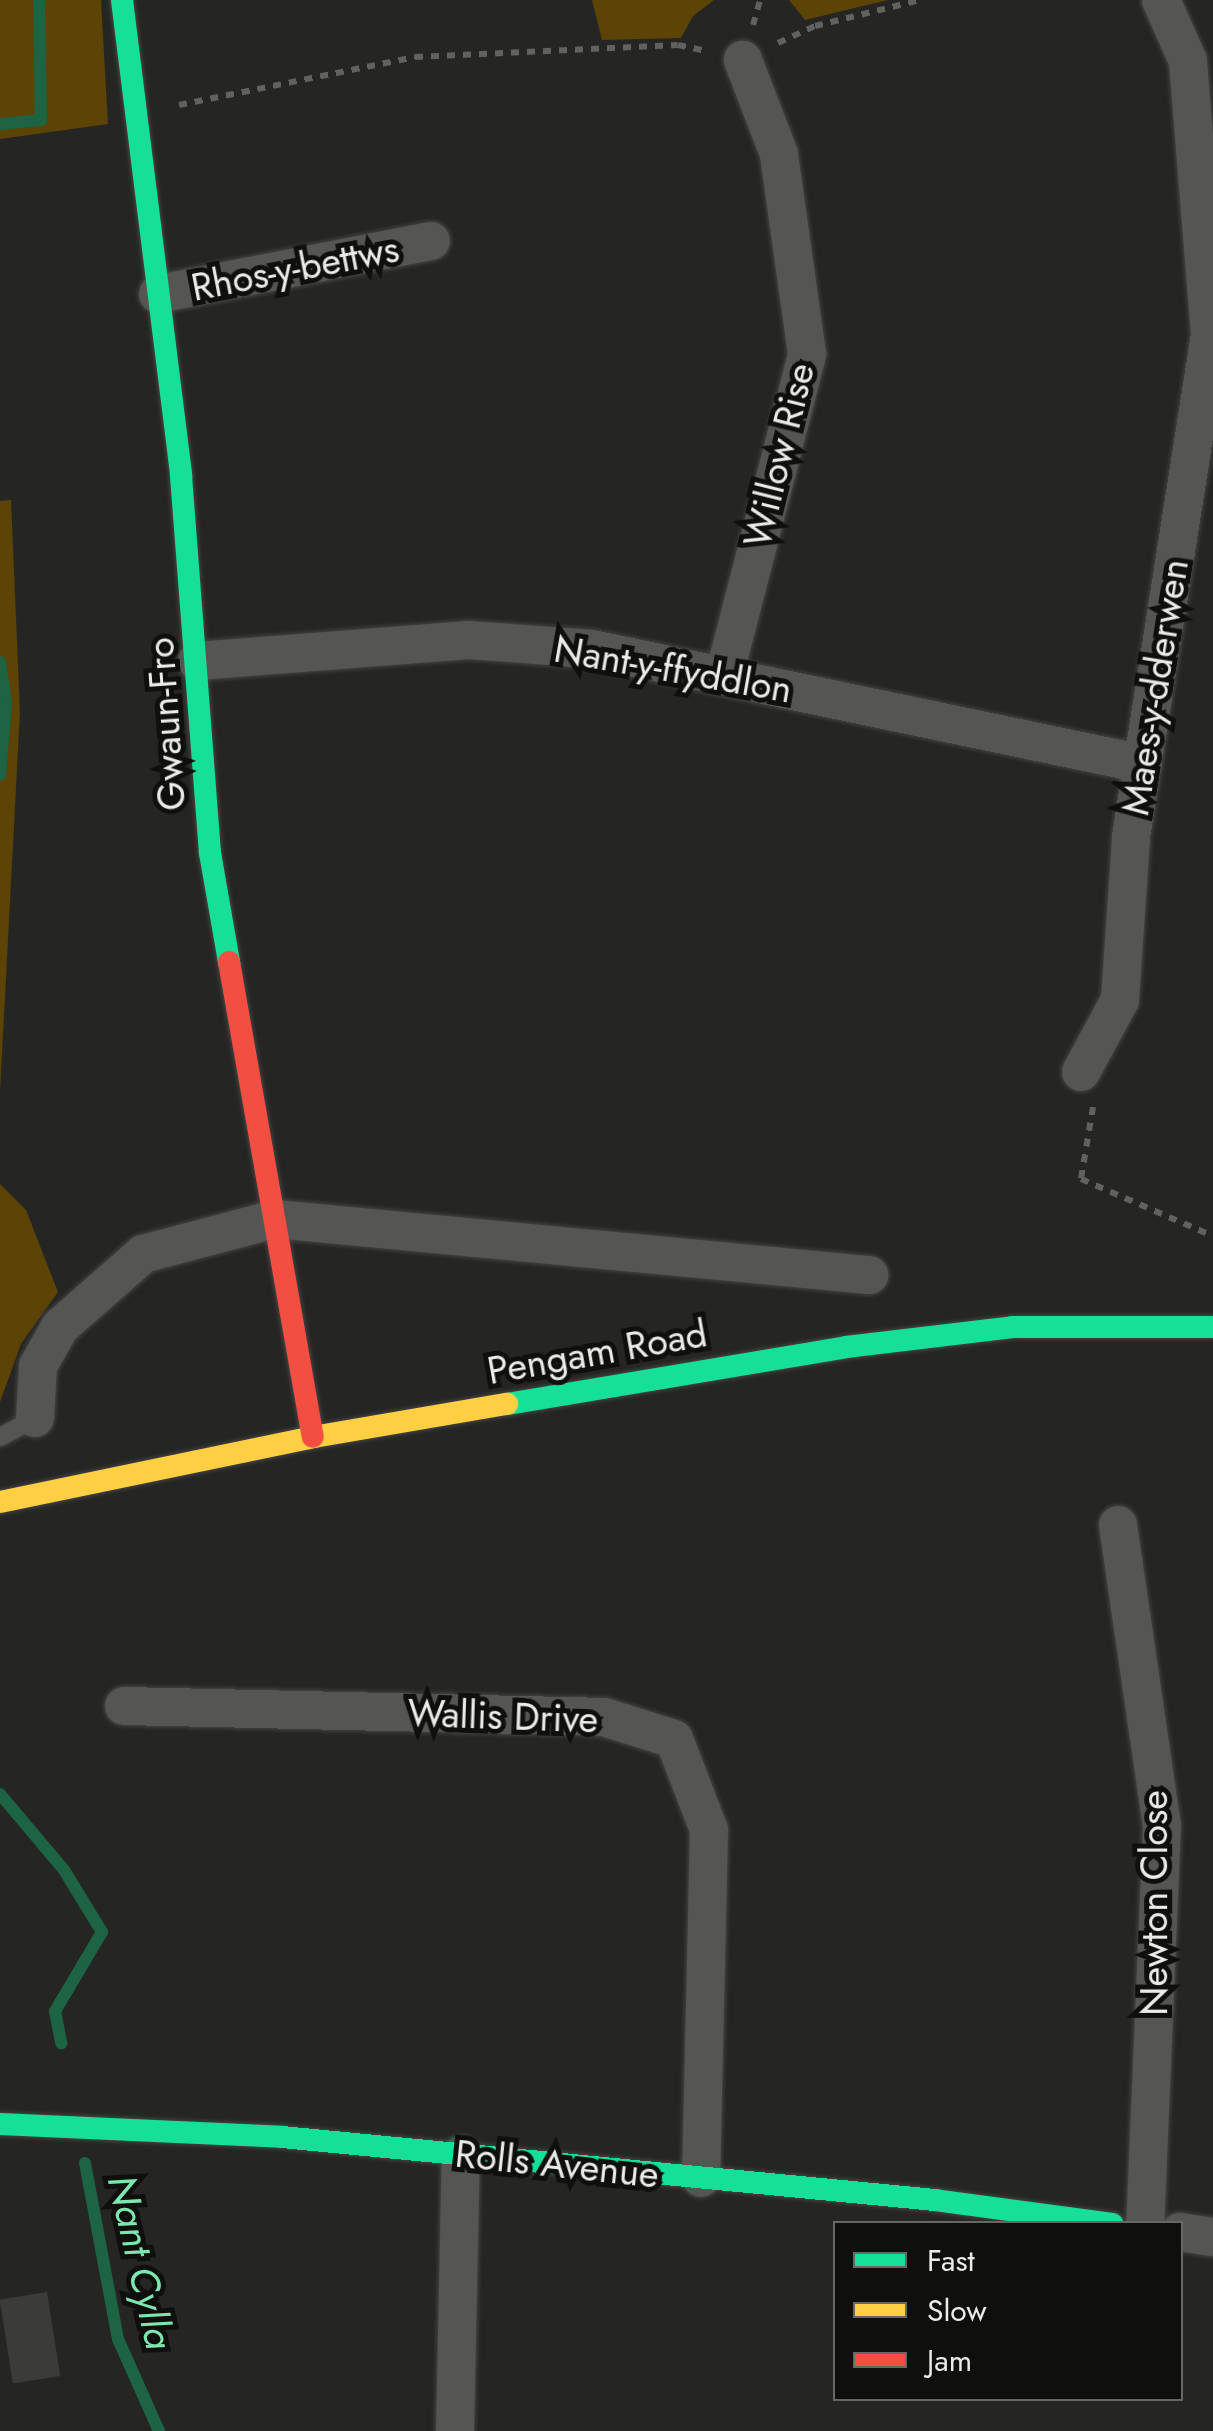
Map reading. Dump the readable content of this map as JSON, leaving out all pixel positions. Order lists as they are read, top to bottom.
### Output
{
  "streets": {
    "street": [
      "Rhos-y-bettws",
      "Willow Rise",
      "Nant-y-ffyddlon",
      "Maes-y-dderwen",
      "Gwaun-Fro",
      "Pengam Road",
      "Wallis Drive",
      "Newton Close",
      "Rolls Avenue"
    ]
  },
  "crossings": [
    ["Rhos-y-bettws", "Gwaun-Fro"],
    ["Willow Rise", "Nant-y-ffyddlon"],
    ["Nant-y-ffyddlon", "Maes-y-dderwen"],
    ["Nant-y-ffyddlon", "Gwaun-Fro"],
    ["Gwaun-Fro", "Pengam Road"],
    ["Wallis Drive", "Rolls Avenue"]
  ],
  "water": ["Nant Cylla"],
  "legend": ["Fast", "Slow", "Jam"]
}
